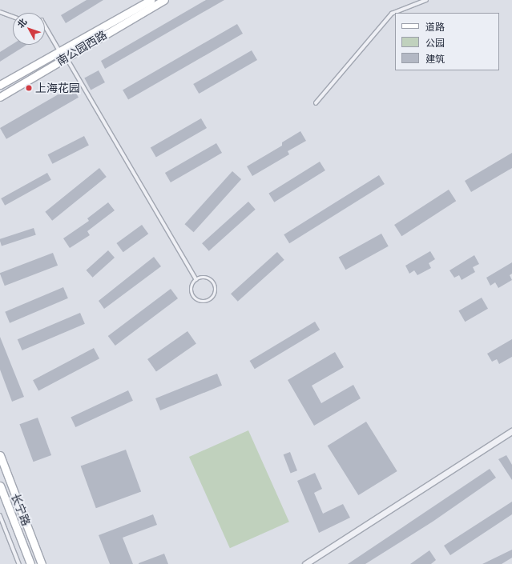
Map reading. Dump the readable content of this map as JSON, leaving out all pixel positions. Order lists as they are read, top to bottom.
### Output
{
  "streets": {
    "main road": ["南公园西路", "长宁路"]
  },
  "places": ["上海花园"],
  "legend": ["道路", "公园", "建筑"],
  "north": "top left"
}
